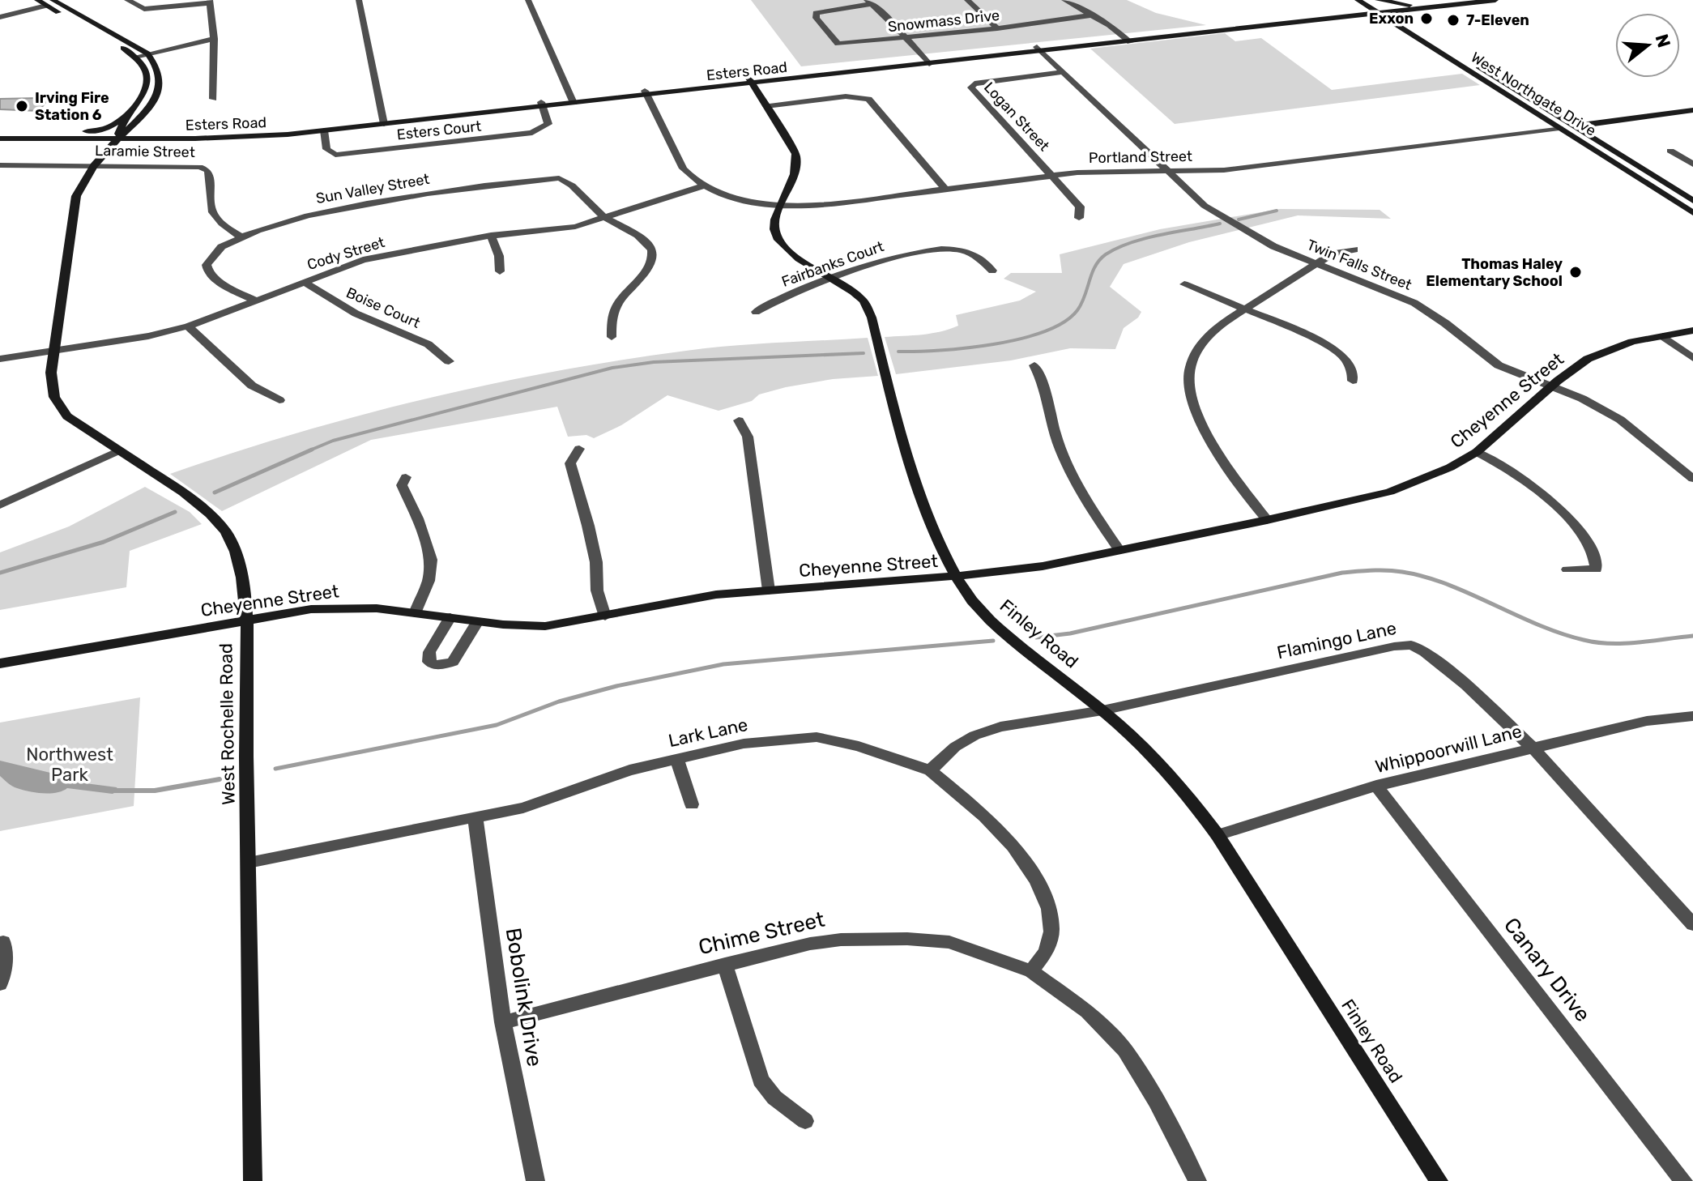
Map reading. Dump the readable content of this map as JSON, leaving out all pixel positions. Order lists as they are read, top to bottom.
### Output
{
  "streets": {
    "street": [
      "Snowmass Drive",
      "Esters Road",
      "West Northgate Drive",
      "Logan Street",
      "Esters Court",
      "Laramie Street",
      "Portland Street",
      "Sun Valley Street",
      "Cody Street",
      "Fairbanks Court",
      "Twin Falls Street",
      "Boise Court",
      "Cheyenne Street",
      "Finley Road",
      "Flamingo Lane",
      "West Rochelle Road",
      "Lark Lane",
      "Whippoorwill Lane",
      "Chime Street",
      "Canary Drive",
      "Bobolink Drive"
    ]
  },
  "crossings": [
    ["Esters Road", "West Northgate Drive"],
    ["Esters Road", "Esters Court"],
    ["Esters Road", "Portland Street"],
    ["Esters Road", "Twin Falls Street"],
    ["Esters Road", "Finley Road"],
    ["Esters Road", "West Rochelle Road"],
    ["West Northgate Drive", "Portland Street"],
    ["Logan Street", "Portland Street"],
    ["Logan Street", "Twin Falls Street"],
    ["Laramie Street", "Sun Valley Street"],
    ["Laramie Street", "West Rochelle Road"],
    ["Portland Street", "Cody Street"],
    ["Portland Street", "Twin Falls Street"],
    ["Portland Street", "Finley Road"],
    ["Sun Valley Street", "Cody Street"],
    ["Cody Street", "Boise Court"],
    ["Cody Street", "West Rochelle Road"],
    ["Fairbanks Court", "Finley Road"],
    ["Twin Falls Street", "Cheyenne Street"],
    ["Cheyenne Street", "Finley Road"],
    ["Cheyenne Street", "West Rochelle Road"],
    ["Finley Road", "Flamingo Lane"],
    ["Finley Road", "Whippoorwill Lane"],
    ["Flamingo Lane", "Lark Lane"],
    ["Flamingo Lane", "Whippoorwill Lane"],
    ["West Rochelle Road", "Lark Lane"],
    ["Lark Lane", "Chime Street"],
    ["Lark Lane", "Bobolink Drive"],
    ["Whippoorwill Lane", "Canary Drive"],
    ["Chime Street", "Bobolink Drive"]
  ],
  "parks": ["Northwest Park"],
  "places": [
    "Exxon",
    "7-Eleven",
    "Irving Fire Station 6",
    "Thomas Haley Elementary School"
  ],
  "north": "right"
}
